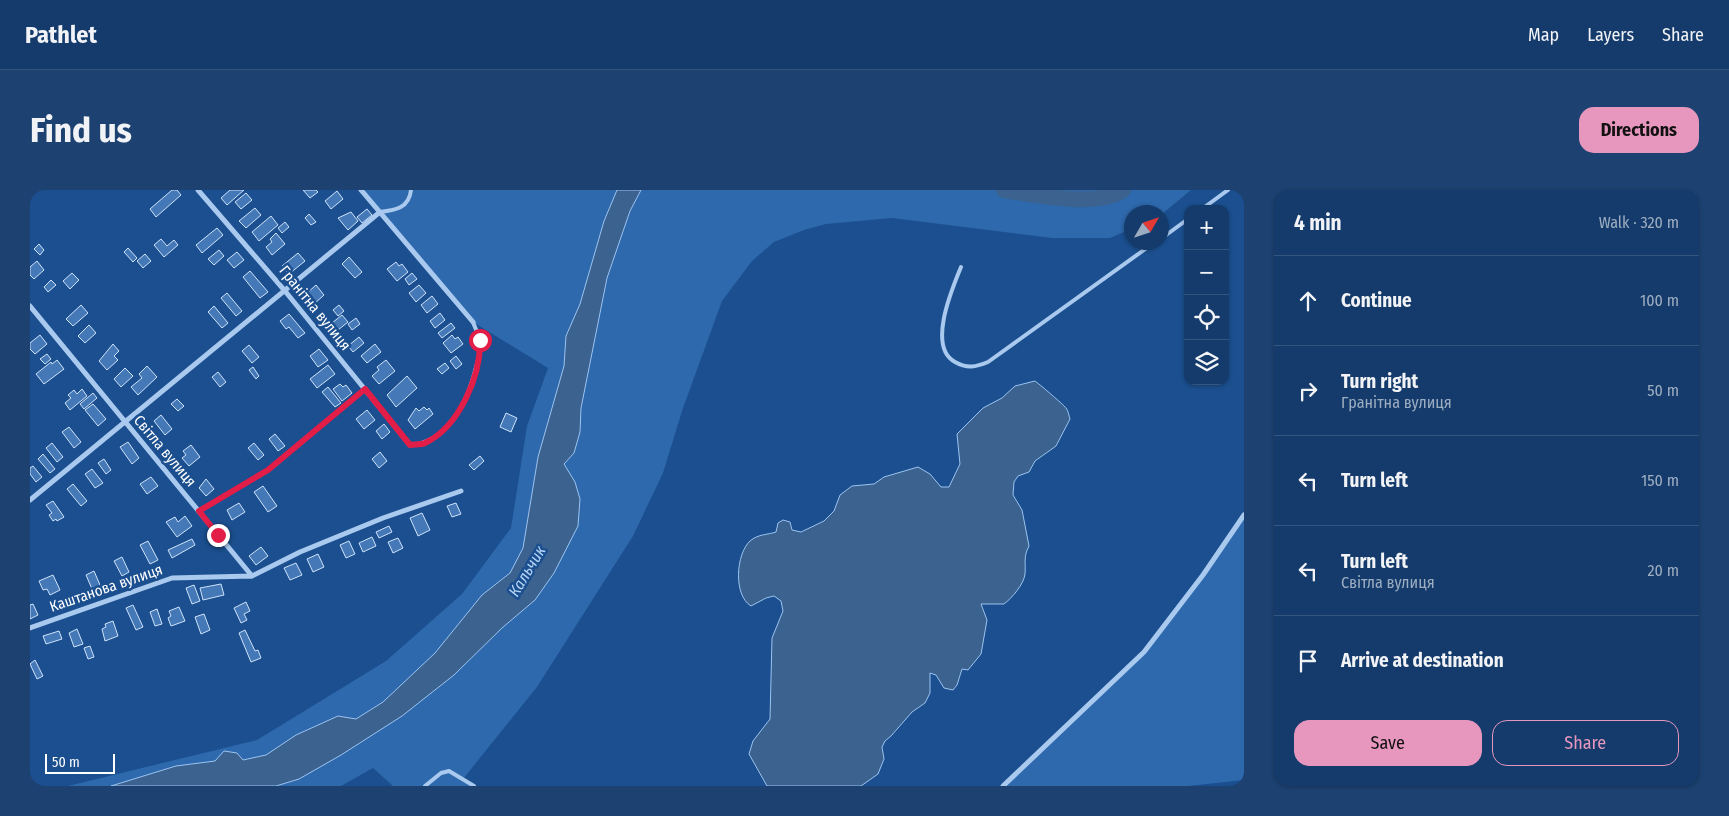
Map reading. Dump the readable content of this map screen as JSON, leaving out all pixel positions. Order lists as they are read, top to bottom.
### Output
{
  "streets": {
    "street": ["Гранітна вулиця", "Світла вулиця", "Каштанова вулиця"]
  },
  "crossings": [
    ["Світла вулиця", "Каштанова вулиця"]
  ],
  "water": ["Кальчик"],
  "scale_bar": "50 m",
  "north": "top right",
  "page": {
    "header": "Pathlet",
    "nav": ["Map", "Layers", "Share"],
    "buttons": [
      "Directions",
      ["Save", "Share"]
    ],
    "title": "Find us",
    "heading": ["4 min", "Walk · 320 m"],
    "map_buttons": ["+", "−"],
    "list": [
      ["Continue", "100 m"],
      ["Turn right", "Гранітна вулиця", "50 m"],
      ["Turn left", "150 m"],
      ["Turn left", "Світла вулиця", "20 m"],
      "Arrive at destination"
    ],
    "scale": "50 m"
  }
}
